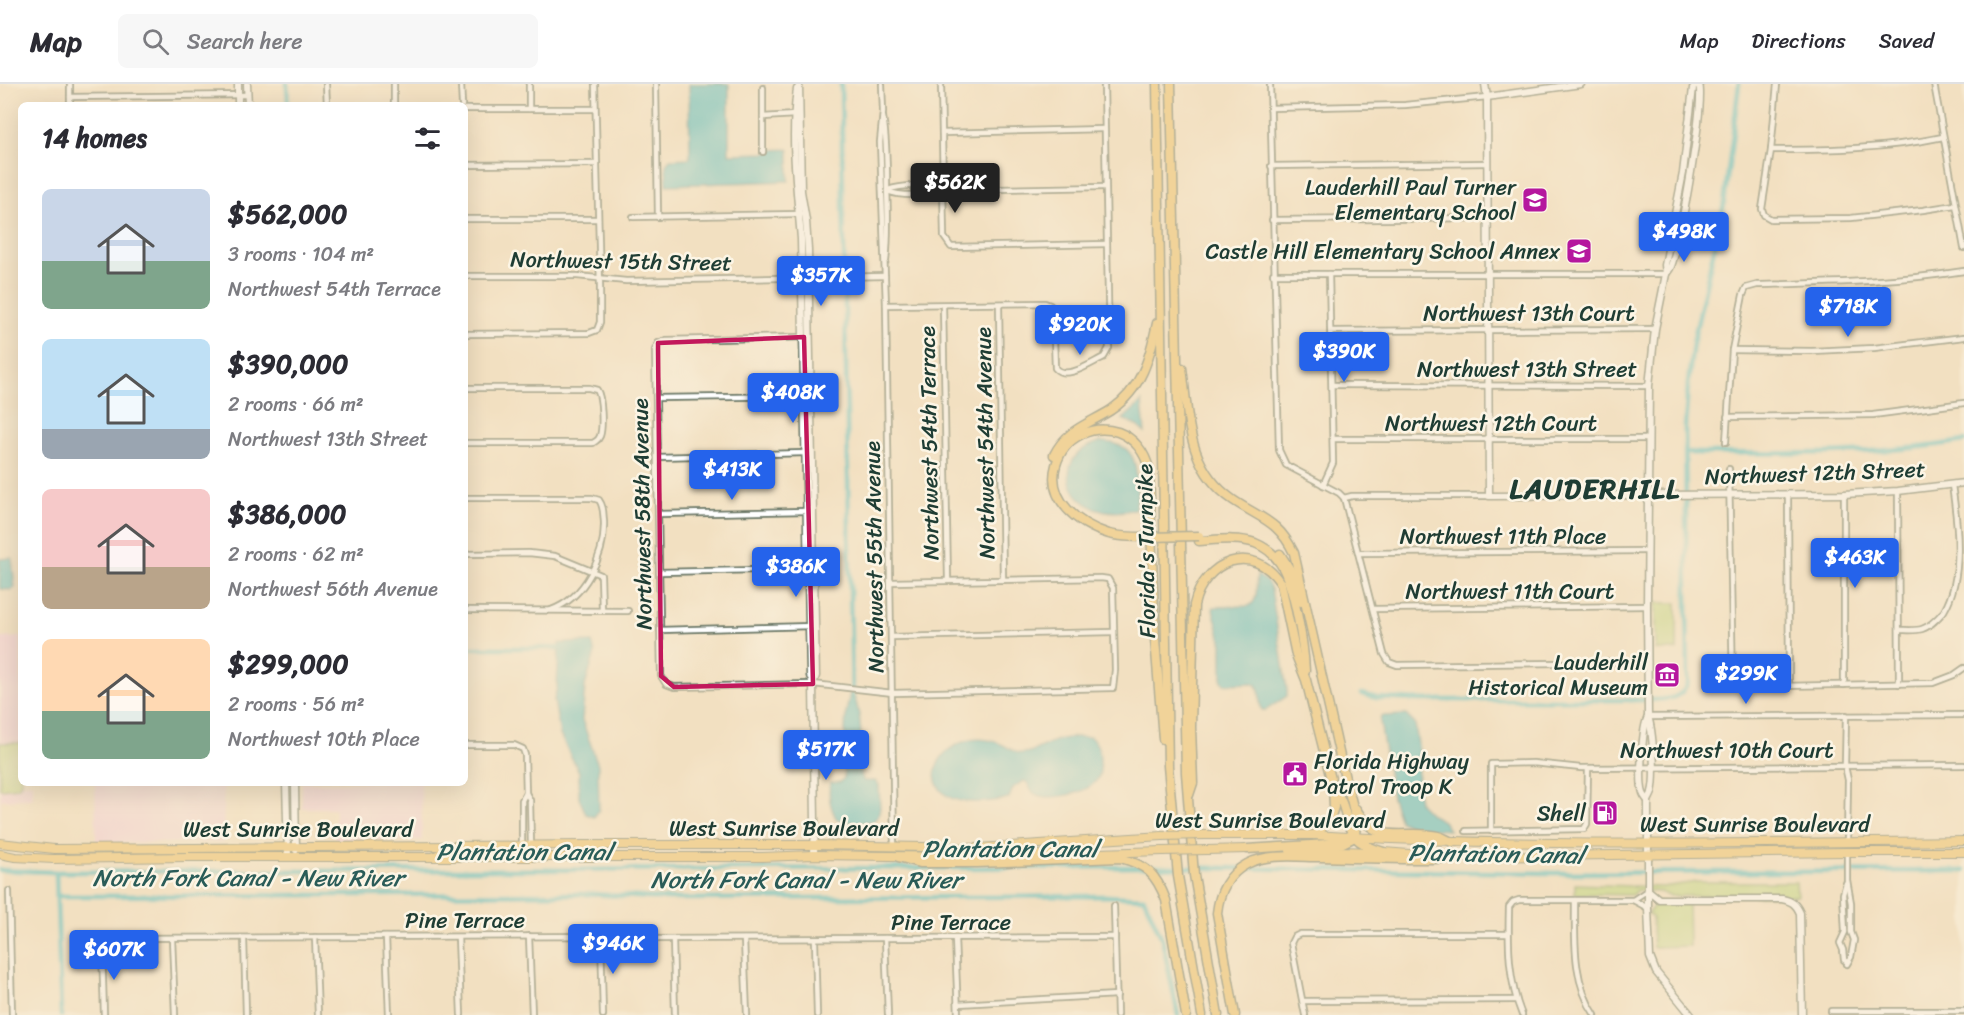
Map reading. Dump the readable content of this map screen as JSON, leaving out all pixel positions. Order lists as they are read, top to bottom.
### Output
{
  "streets": {
    "highway": ["Florida's Turnpike"],
    "main road": ["West Sunrise Boulevard"],
    "street": [
      "Northwest 15th Street",
      "Northwest 13th Court",
      "Northwest 13th Street",
      "Northwest 12th Court",
      "Northwest 54th Terrace",
      "Northwest 54th Avenue",
      "Northwest 12th Street",
      "Northwest 58th Avenue",
      "Northwest 11th Place",
      "Northwest 55th Avenue",
      "Northwest 11th Court",
      "Northwest 10th Court",
      "Pine Terrace"
    ]
  },
  "crossings": [
    ["Northwest 15th Street", "Northwest 55th Avenue"],
    ["Northwest 55th Avenue", "West Sunrise Boulevard"]
  ],
  "districts": ["LAUDERHILL"],
  "water": ["Plantation Canal", "North Fork Canal - New River"],
  "places": {
    "school or university": ["Lauderhill Paul Turner Elementary School", "Castle Hill Elementary School Annex"],
    "museum": ["Lauderhill Historical Museum"],
    "public building": ["Florida Highway Patrol Troop K"],
    "fuel station": ["Shell"]
  },
  "page": {
    "header": "Map",
    "search": "Search here",
    "nav": ["Map", "Directions", "Saved"],
    "heading": "14 homes",
    "price": [
      "$562K",
      "$498K",
      "$357K",
      "$718K",
      "$920K",
      "$390K",
      "$408K",
      "$413K",
      "$463K",
      "$386K",
      "$299K",
      "$517K",
      "$946K",
      "$607K"
    ],
    "list": [
      {
        "name": "$562,000",
        "note": "3 rooms · 104 m² · Northwest 54th Terrace"
      },
      {
        "name": "$390,000",
        "note": "2 rooms · 66 m² · Northwest 13th Street"
      },
      {
        "name": "$386,000",
        "note": "2 rooms · 62 m² · Northwest 56th Avenue"
      },
      {
        "name": "$299,000",
        "note": "2 rooms · 56 m² · Northwest 10th Place"
      }
    ]
  }
}
